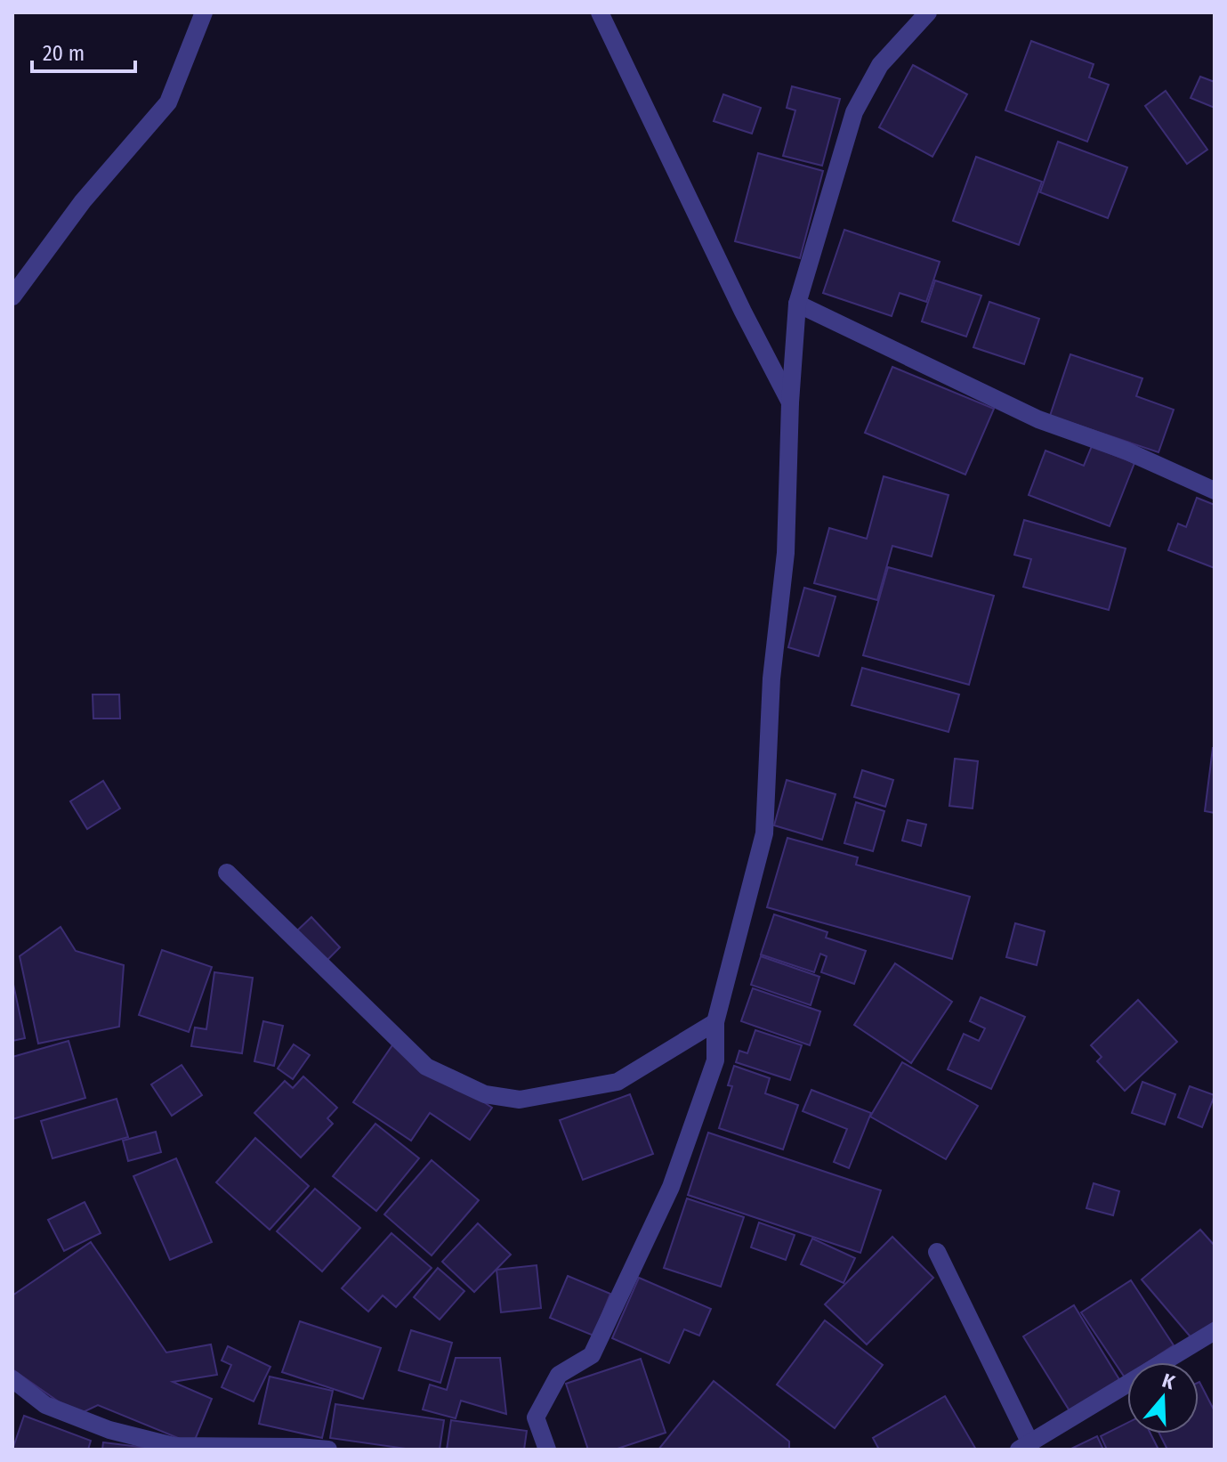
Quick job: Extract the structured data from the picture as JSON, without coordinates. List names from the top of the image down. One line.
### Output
{"scale_bar":"20 m","north":"top"}
